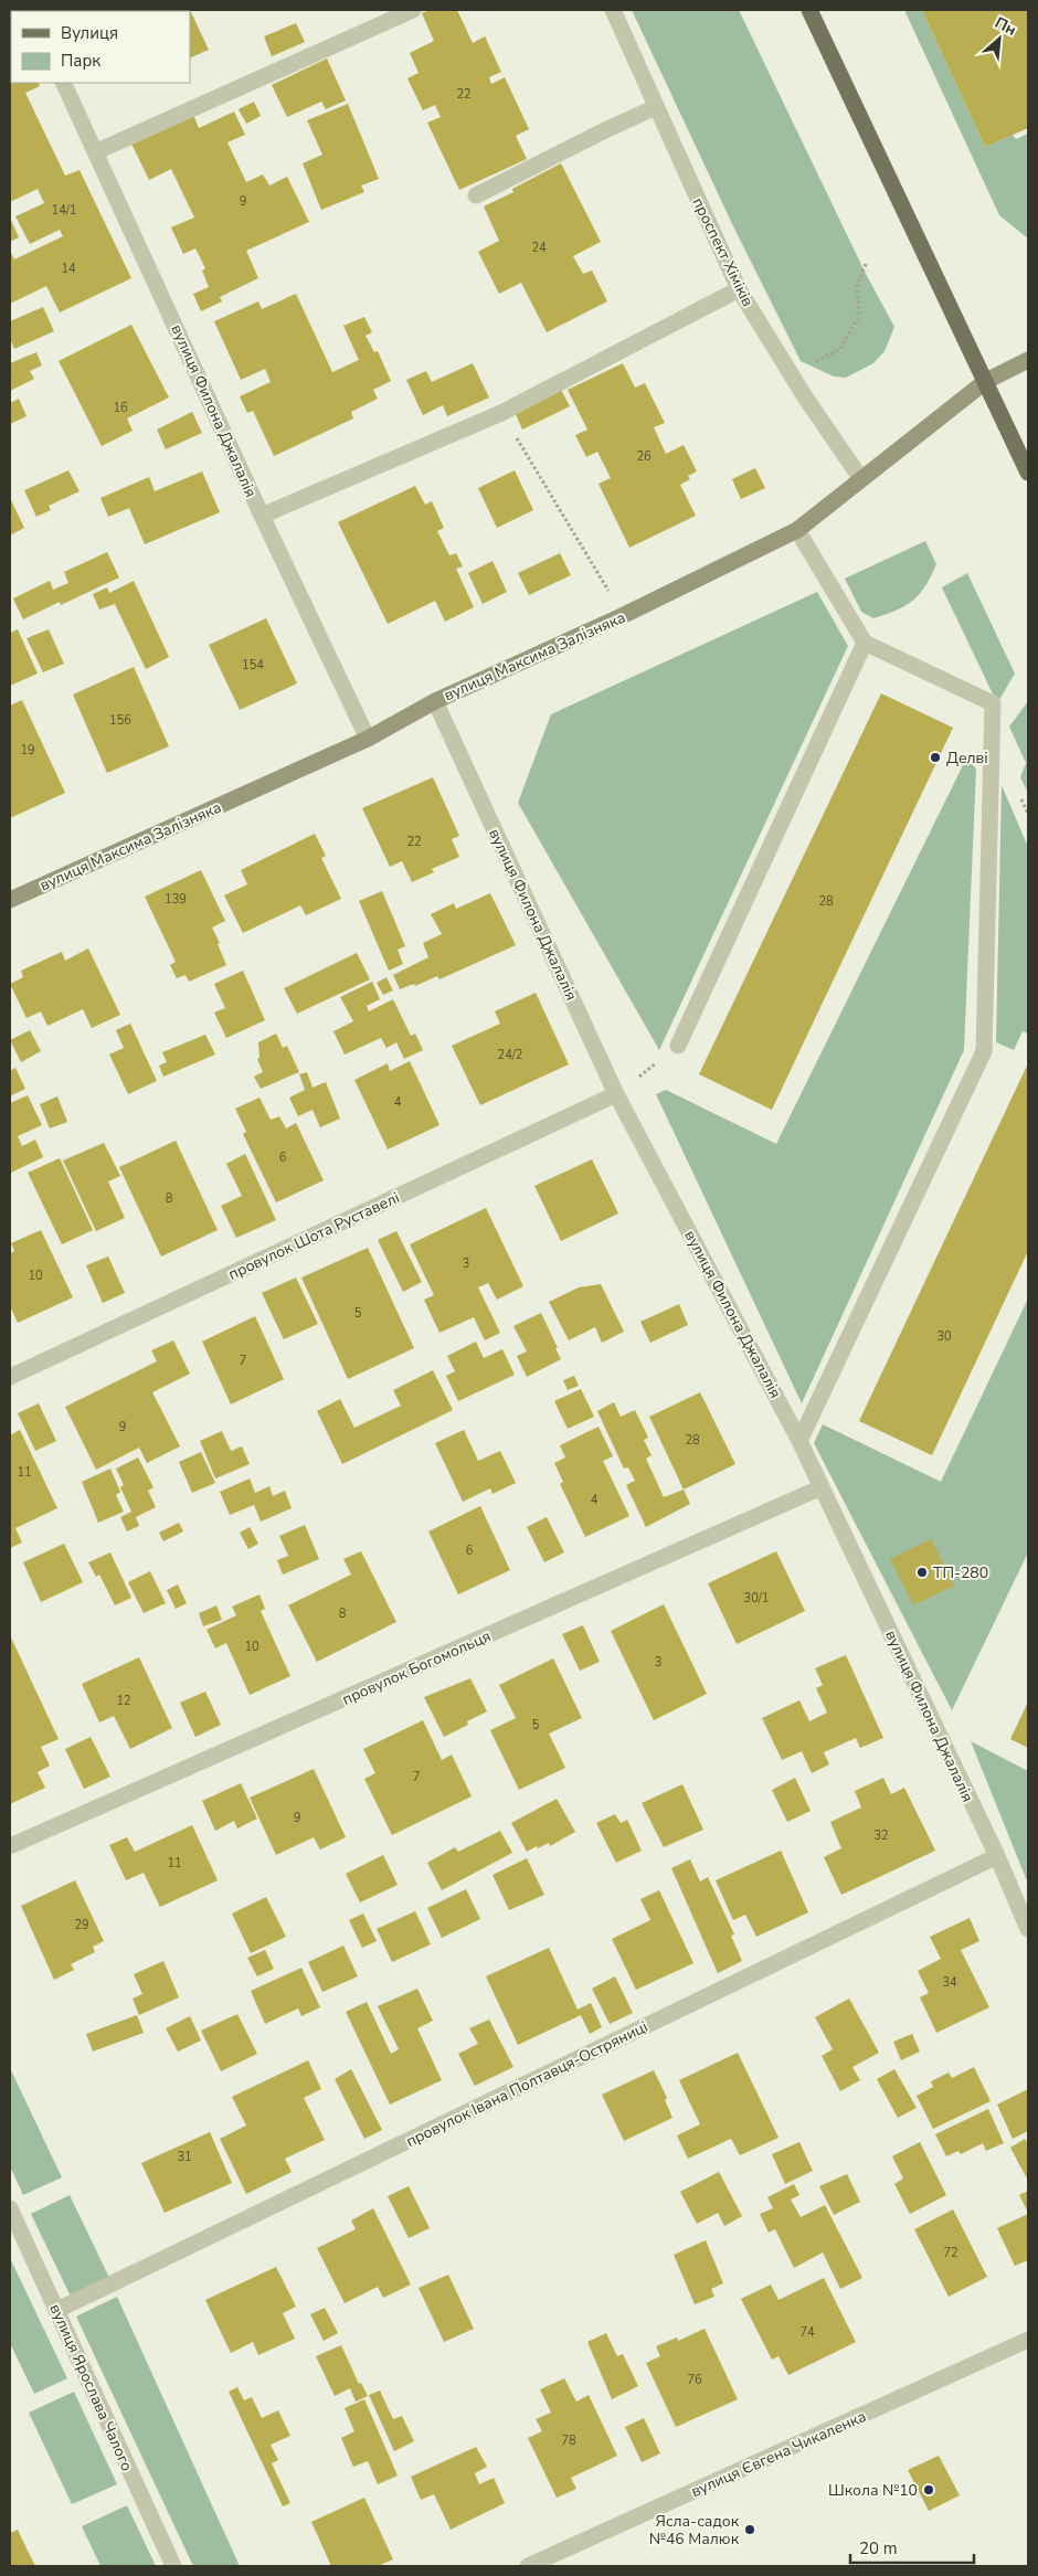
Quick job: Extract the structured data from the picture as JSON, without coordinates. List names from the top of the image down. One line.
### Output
{"streets":{"street":["проспект Хіміків","вулиця Филона Джалалія","вулиця Максима Залізняка","провулок Шота Руставелі","провулок Богомольця","провулок Івана Полтавця-Остряниці","вулиця Ярослава Чалого","вулиця Євгена Чикаленка"]},"crossings":[["проспект Хіміків","вулиця Максима Залізняка"],["вулиця Филона Джалалія","вулиця Максима Залізняка"],["вулиця Филона Джалалія","провулок Шота Руставелі"],["вулиця Филона Джалалія","провулок Богомольця"],["вулиця Филона Джалалія","провулок Івана Полтавця-Остряниці"],["провулок Івана Полтавця-Остряниці","вулиця Ярослава Чалого"]],"places":["Делві","ТП-280","Школа №10","Ясла-садок №46 Малюк"],"house_numbers":["22","9","14/1","24","14","16","26","154","156","19","22","139","28","24/2","4","6","8","3","10","5","30","7","9","28","11","4","6","30/1","8","10","3","12","5","7","9","32","11","29","34","31","72","74","76","78"],"legend":["Вулиця","Парк"],"scale_bar":"20 m","north":"top right"}
